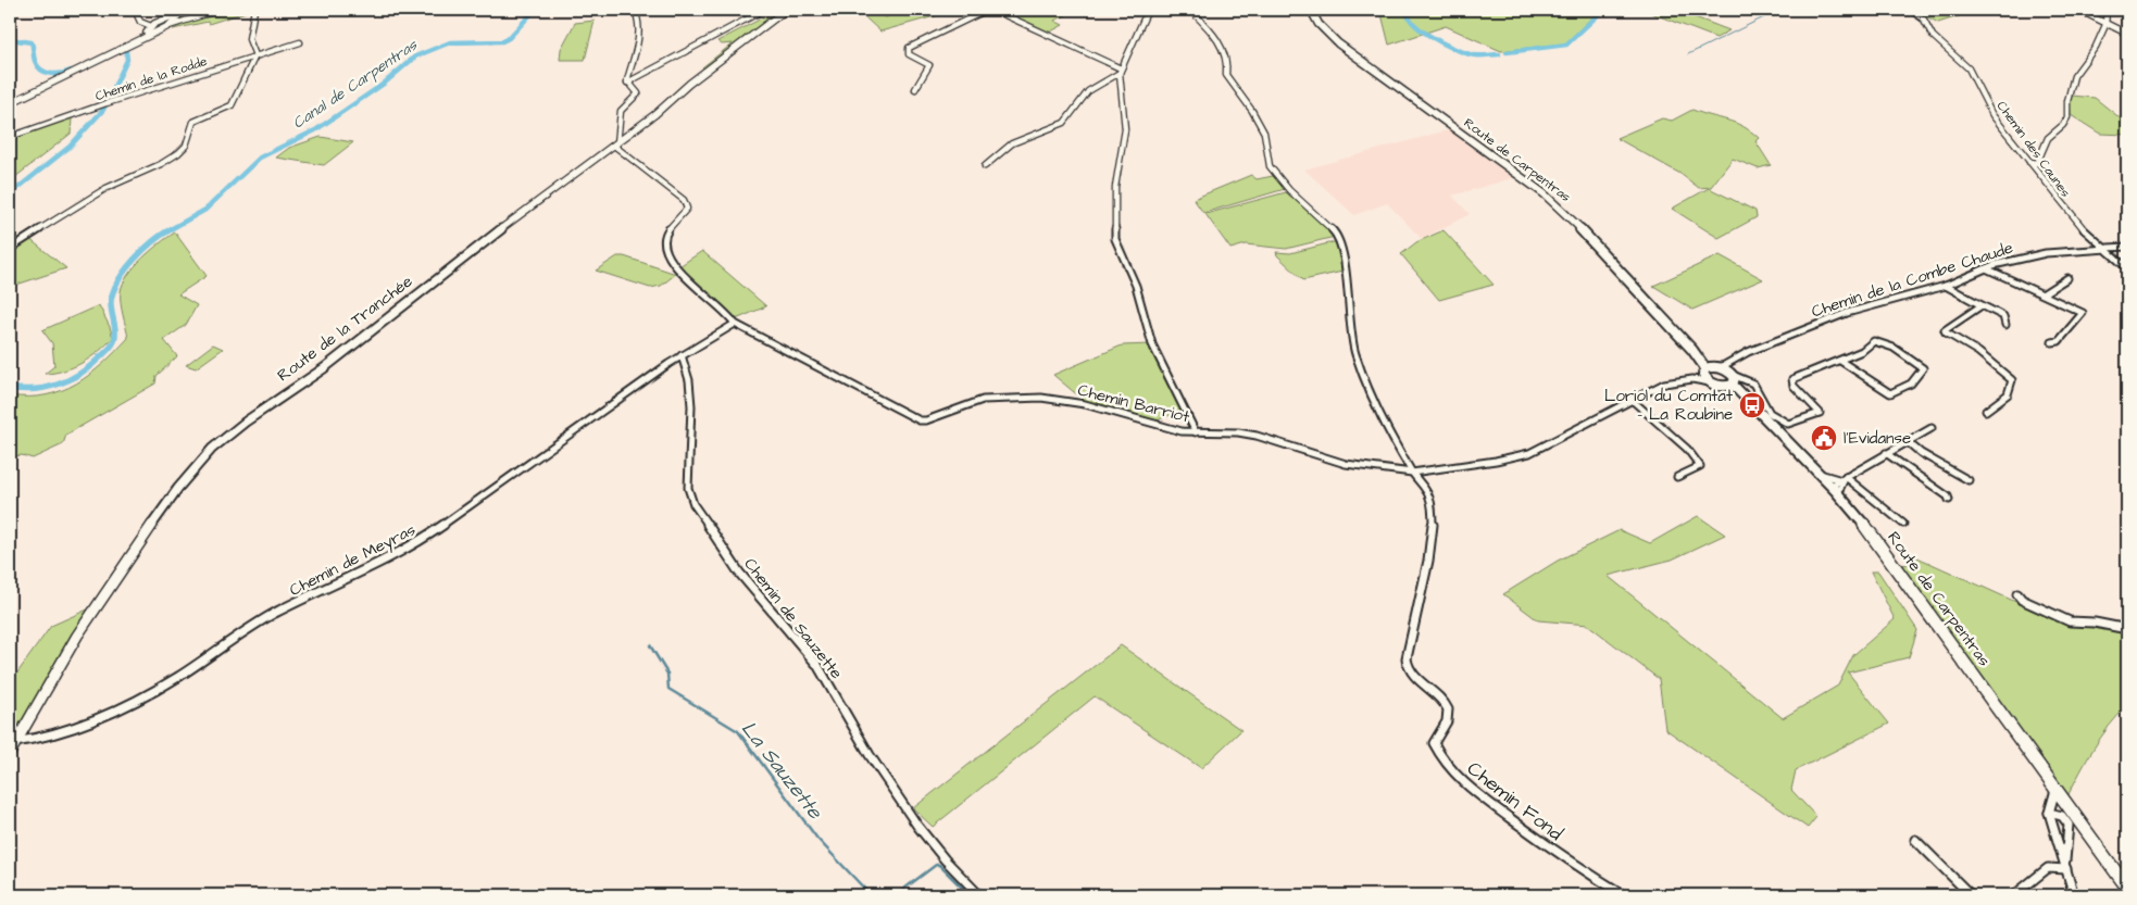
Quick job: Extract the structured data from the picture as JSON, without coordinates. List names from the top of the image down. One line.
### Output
{"streets":{"main road":["Route de Carpentras"],"street":["Chemin de la Rodde","Chemin des Caunes","Chemin de la Combe Chaude","Route de la Tranchée","Chemin Barriot","Chemin de Meyras","Chemin de Sauzette","Chemin Fond"]},"crossings":[["Chemin des Caunes","Chemin de la Combe Chaude"],["Chemin de la Combe Chaude","Chemin Barriot"],["Route de la Tranchée","Chemin de Meyras"],["Chemin Barriot","Chemin de Meyras"],["Chemin Barriot","Chemin Fond"],["Chemin de Meyras","Chemin de Sauzette"]],"water":["Canal de Carpentras","La Sauzette"],"places":{"bus stop":["Loriol du Comtat - La Roubine"],"public building":["l'Evidanse"]}}
